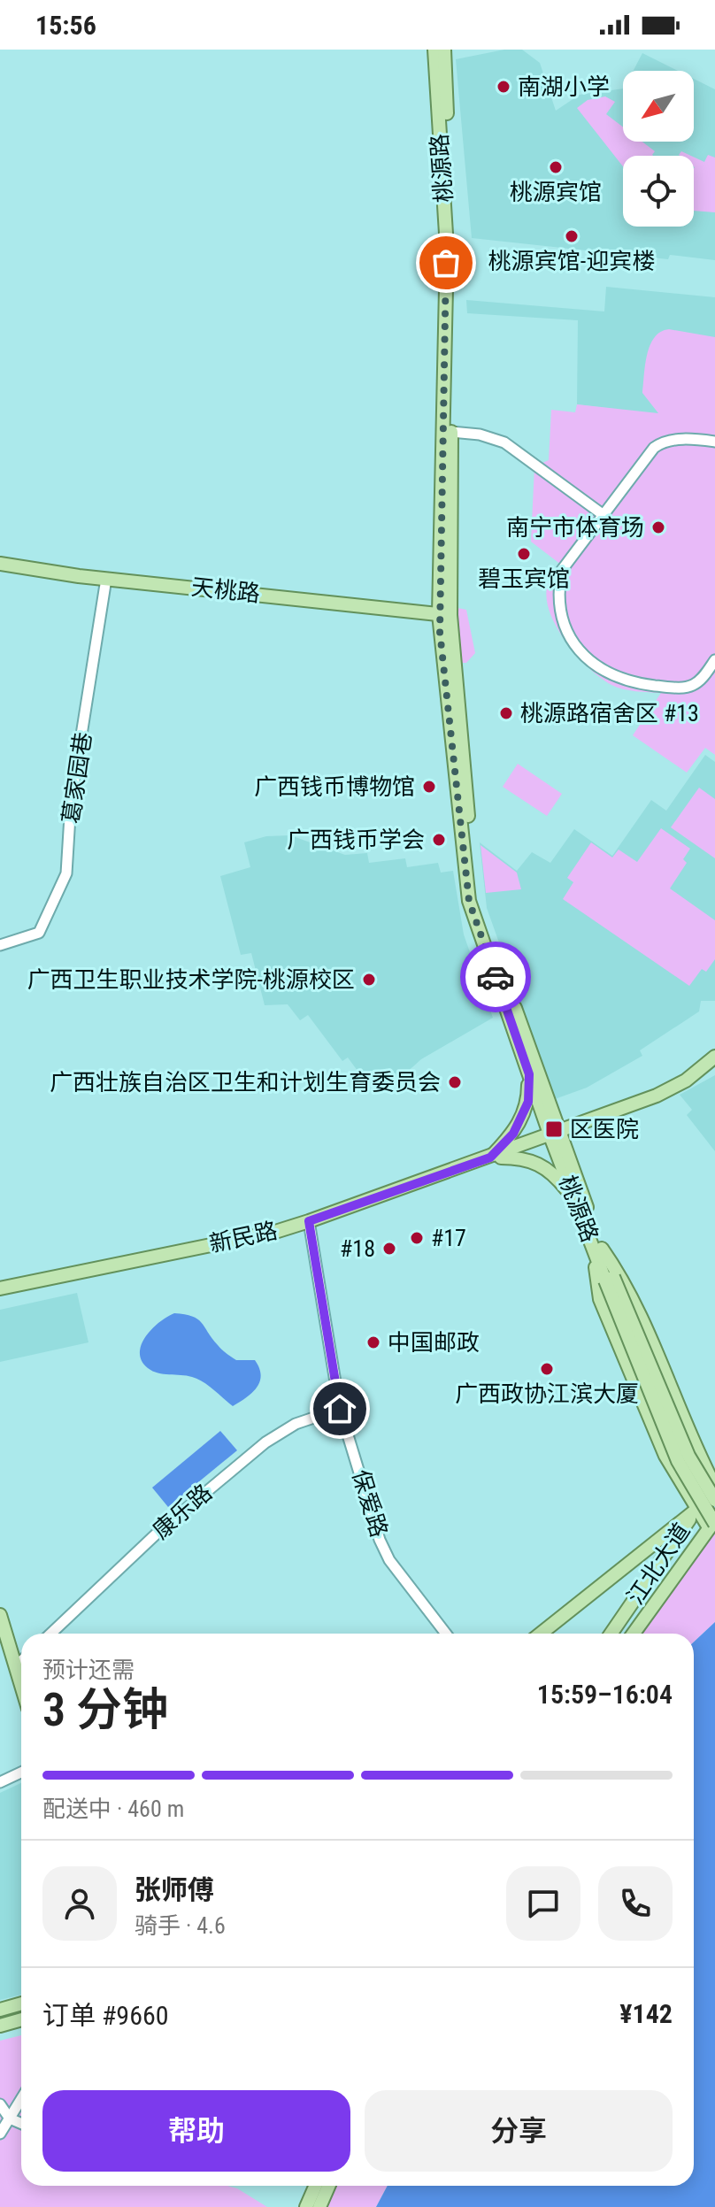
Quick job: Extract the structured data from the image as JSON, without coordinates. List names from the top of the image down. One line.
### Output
{"streets":{"main road":["桃源路","天桃路","新民路","江北大道"],"street":["葛家园巷","保爱路","康乐路"]},"crossings":[["桃源路","天桃路"],["桃源路","新民路"],["天桃路","葛家园巷"],["新民路","保爱路"],["保爱路","康乐路"]],"places":{"other":["南湖小学","桃源宾馆","桃源宾馆-迎宾楼","南宁市体育场","碧玉宾馆","桃源路宿舍区 #13","广西钱币博物馆","广西钱币学会","广西卫生职业技术学院-桃源校区","广西壮族自治区卫生和计划生育委员会","#17","#18","中国邮政","广西政协江滨大厦"],"transit":["区医院"]},"north":"bottom left","page":{"status":"15:56","heading":["3 分钟","预计还需","15:59–16:04"],"panel":["张师傅","骑手 · 4.6","订单 #9660","¥142"],"bar":"配送中 · 460 m","buttons":["帮助","分享"]}}
